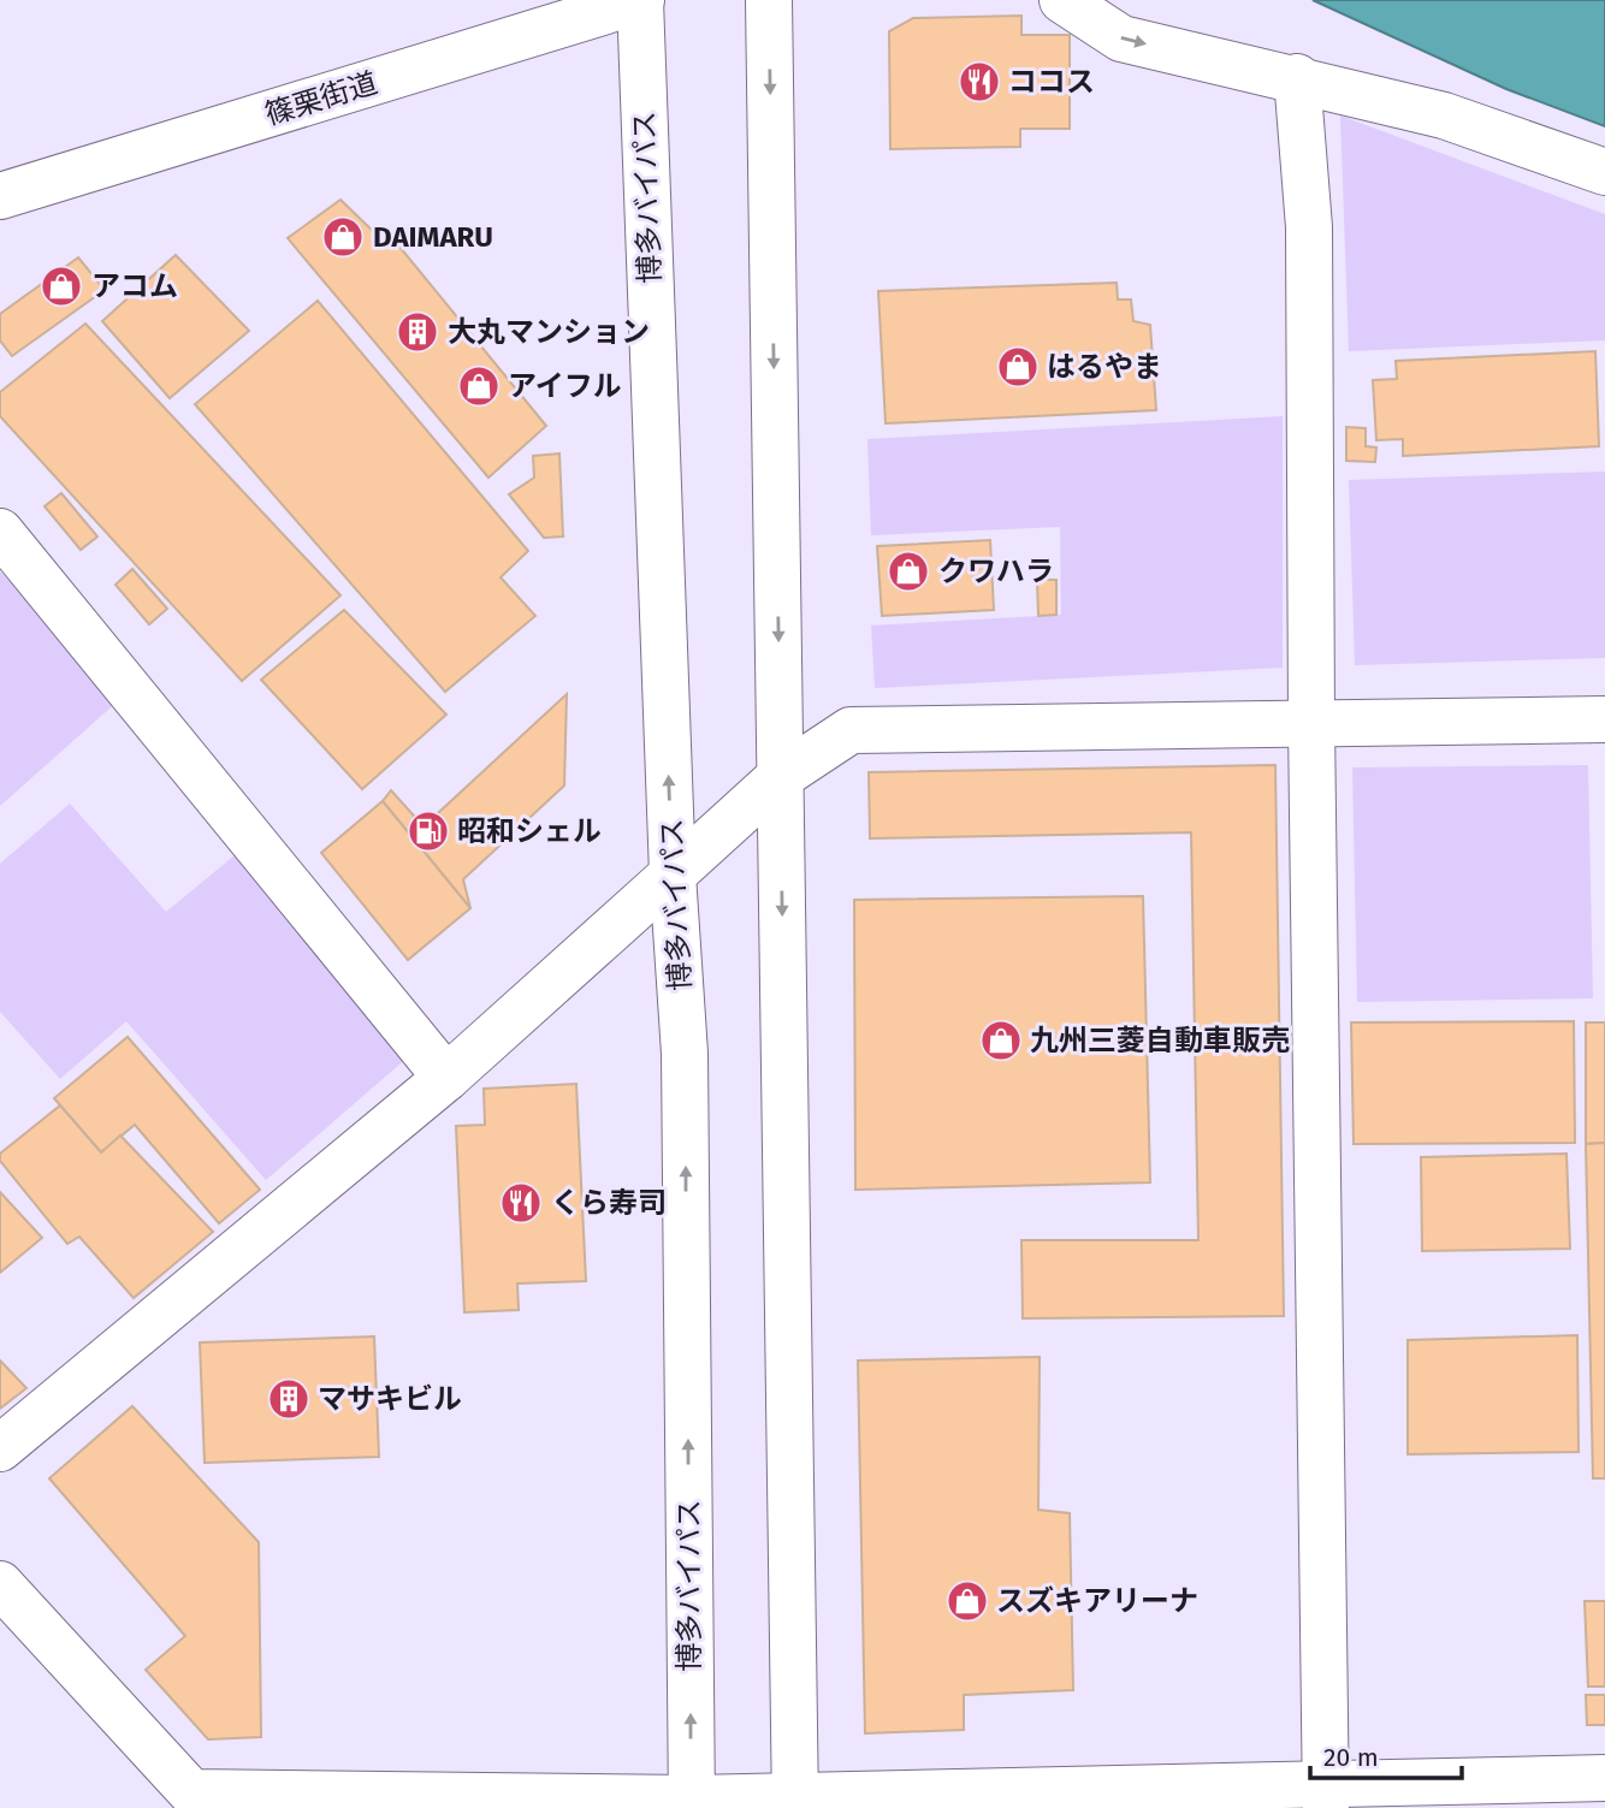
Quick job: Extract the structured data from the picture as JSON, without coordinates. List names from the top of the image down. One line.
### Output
{"streets":{"main road":["篠栗街道","博多バイパス"]},"crossings":[["篠栗街道","博多バイパス"]],"places":{"restaurant":["ココス","くら寿司"],"shop":["DAIMARU","アコム","はるやま","アイフル","クワハラ","九州三菱自動車販売","スズキアリーナ"],"building":["大丸マンション","マサキビル"],"fuel station":["昭和シェル"]},"scale_bar":"20 m"}
